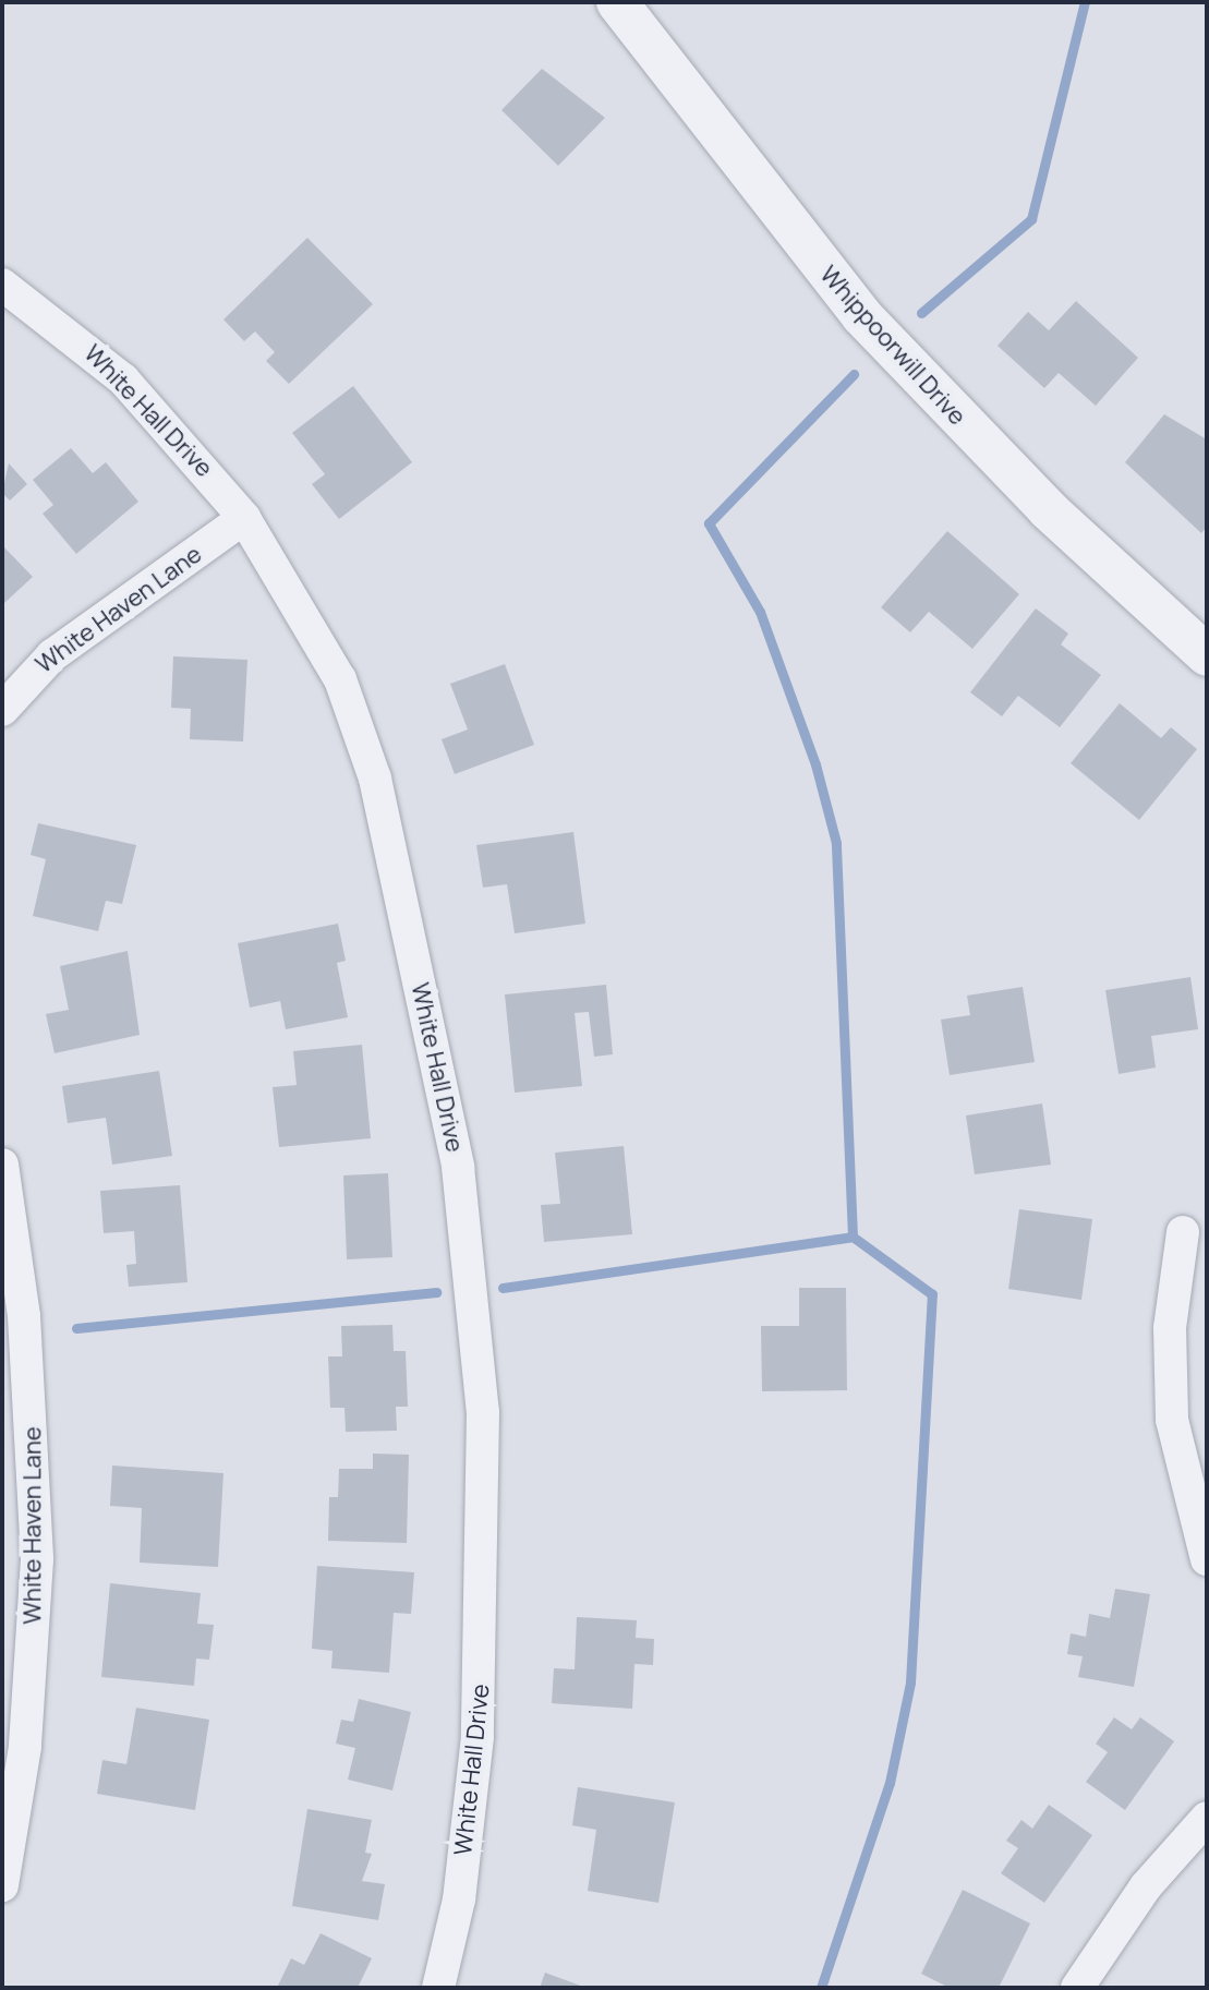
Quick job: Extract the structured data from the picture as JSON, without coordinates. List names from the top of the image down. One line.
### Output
{"streets":{"street":["Whippoorwill Drive","White Hall Drive","White Haven Lane"]},"crossings":[["White Hall Drive","White Haven Lane"]]}
